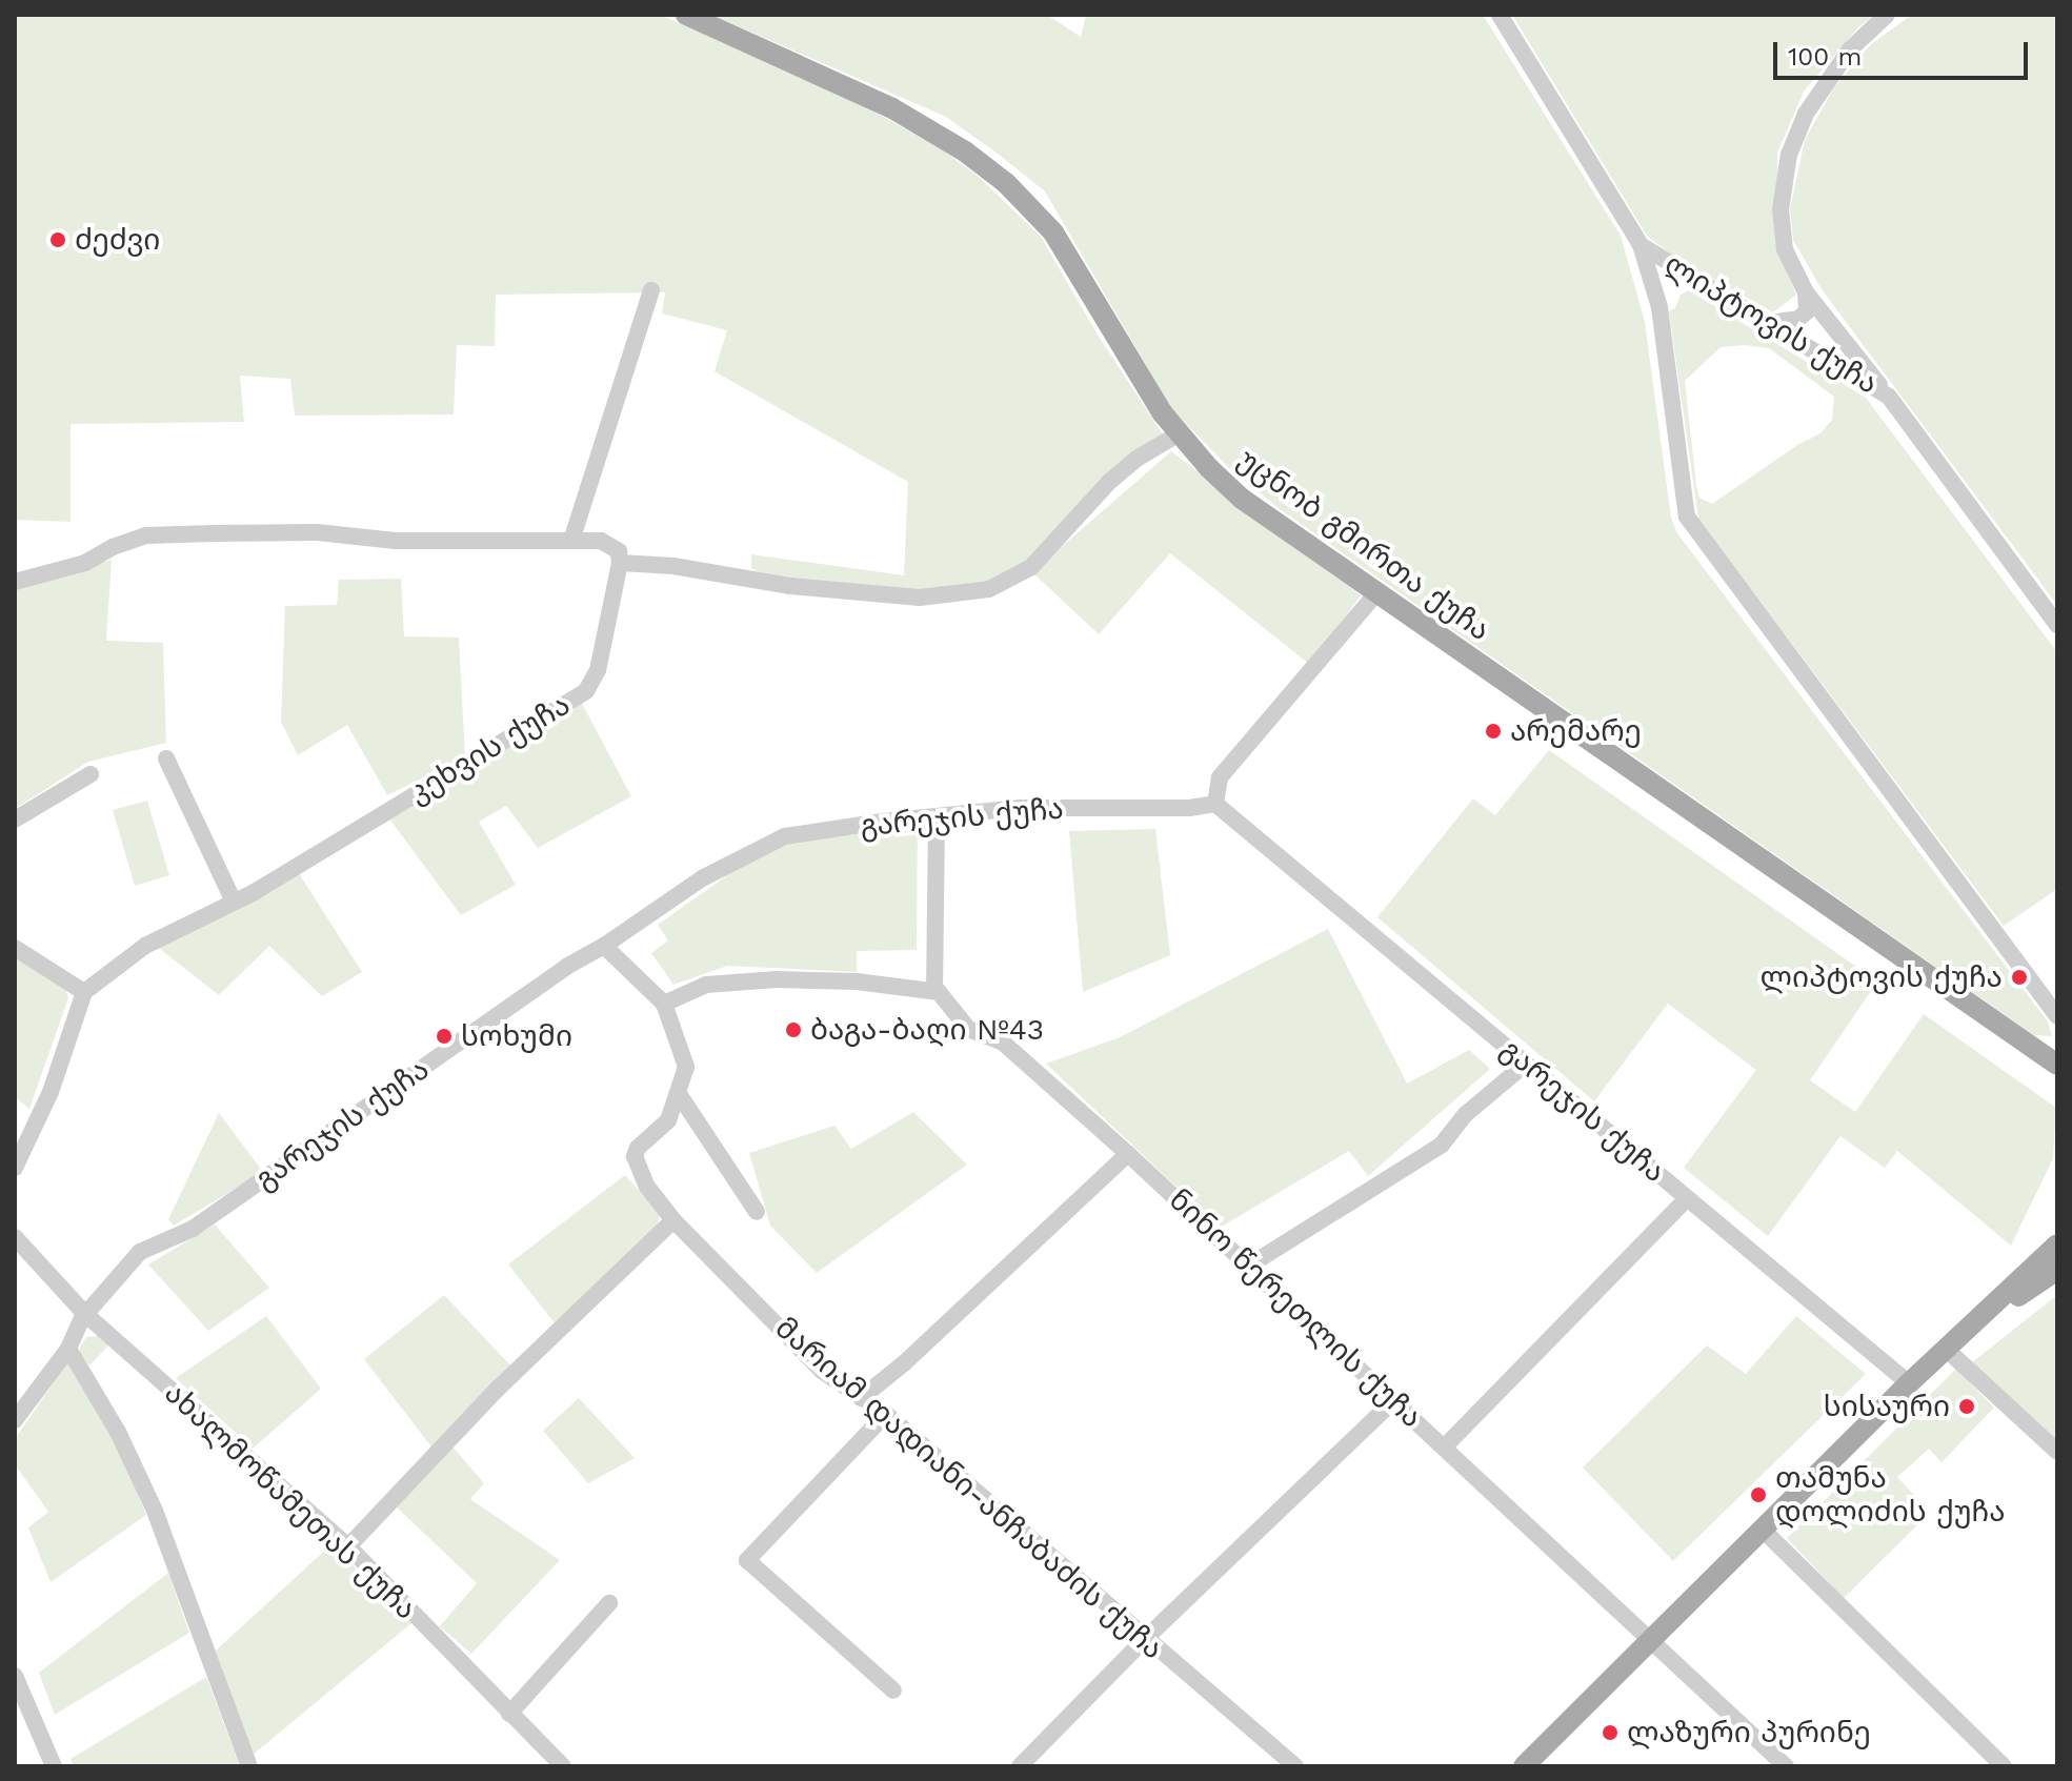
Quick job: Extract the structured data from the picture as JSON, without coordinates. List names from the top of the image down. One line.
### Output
{"streets":{"main road":["უცნობ გმირთა ქუჩა"],"street":["ლიპტოვის ქუჩა","კეხვის ქუჩა","გარეჯის ქუჩა","ნინო წერეთლის ქუჩა","მარიამ დადიანი-ანჩაბაძის ქუჩა","ახალმოწამეთას ქუჩა"]},"crossings":[["გარეჯის ქუჩა","მარიამ დადიანი-ანჩაბაძის ქუჩა"],["გარეჯის ქუჩა","ახალმოწამეთას ქუჩა"]],"places":["ძეძვი","არემარე","ლიპტოვის ქუჩა","ბაგა-ბაღი №43","სოხუმი","სისაური","თამუნა დოლიძის ქუჩა","ლაზური პურინე"],"scale_bar":"100 m"}
